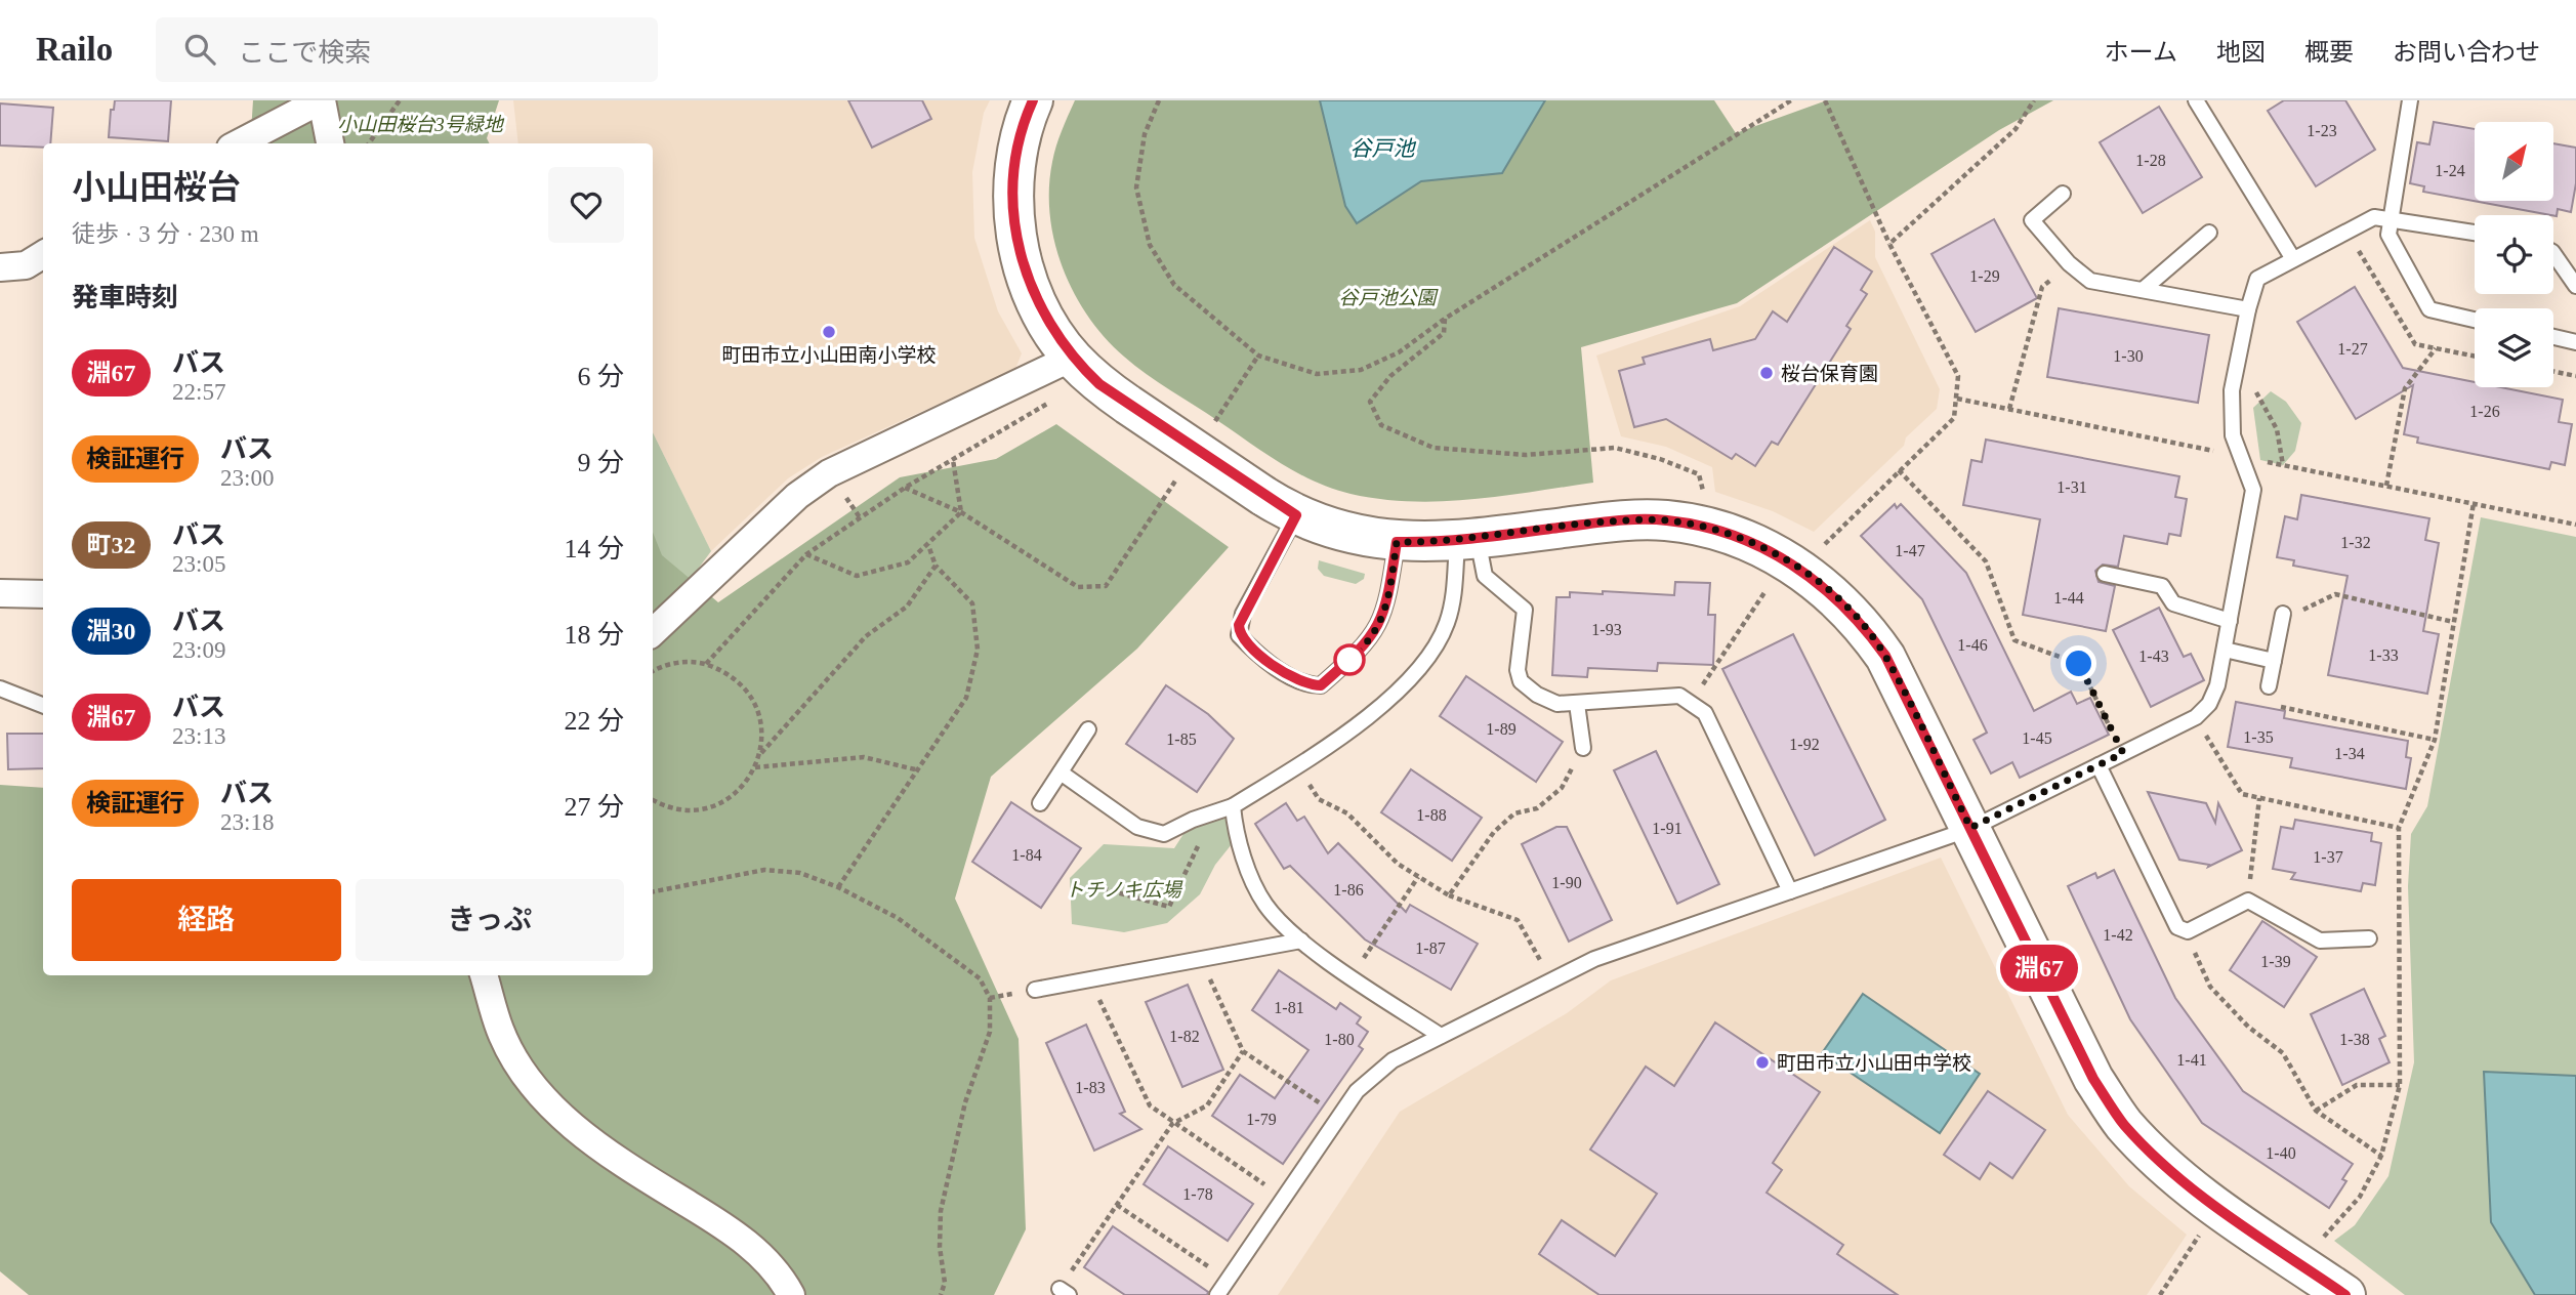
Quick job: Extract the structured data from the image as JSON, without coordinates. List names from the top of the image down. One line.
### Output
{"water":["谷戸池"],"parks":["小山田桜台3号緑地","谷戸池公園","トチノキ広場"],"places":["町田市立小山田南小学校","桜台保育園","町田市立小山田中学校"],"lines":["bus line 淵67"],"house_numbers":["1-23","1-28","1-24","1-29","1-27","1-30","1-26","1-31","1-32","1-47","1-44","1-93","1-46","1-33","1-43","1-89","1-35","1-45","1-85","1-92","1-34","1-88","1-91","1-84","1-37","1-90","1-86","1-42","1-87","1-39","1-81","1-82","1-80","1-38","1-41","1-83","1-79","1-40","1-78"],"north":"top right","page":{"header":"Railo","search":"ここで検索","nav":["ホーム","地図","概要","お問い合わせ"],"on_map":"淵67","heading":[["小山田桜台","徒歩 · 3 分 · 230 m"],"発車時刻"],"list":[{"mark":"淵67","name":"バス","note":"22:57","value":"6 分"},{"mark":"検証運行","name":"バス","note":"23:00","value":"9 分"},{"mark":"町32","name":"バス","note":"23:05","value":"14 分"},{"mark":"淵30","name":"バス","note":"23:09","value":"18 分"},{"mark":"淵67","name":"バス","note":"23:13","value":"22 分"},{"mark":"検証運行","name":"バス","note":"23:18","value":"27 分"}],"buttons":["経路","きっぷ"]}}
